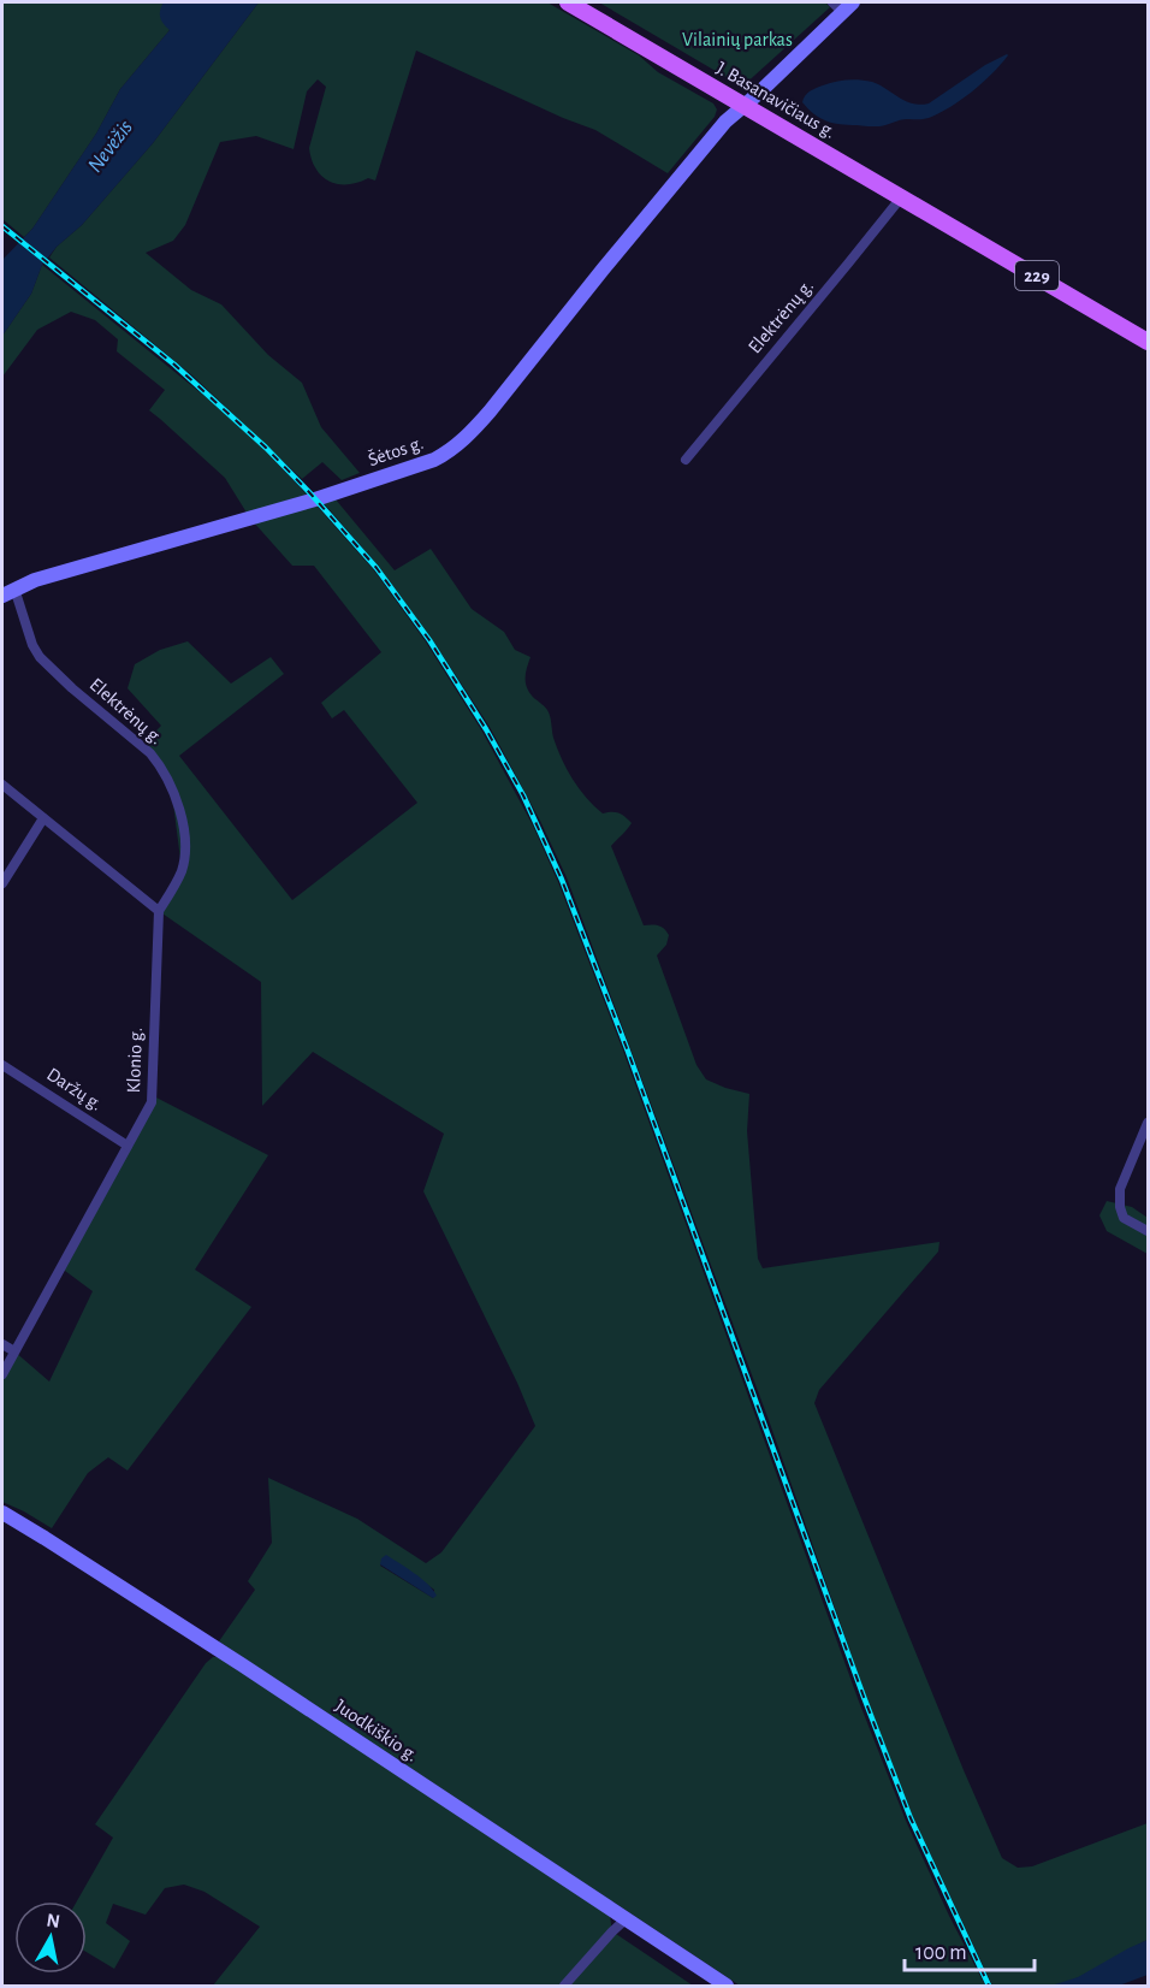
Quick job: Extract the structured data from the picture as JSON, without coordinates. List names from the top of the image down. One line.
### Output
{"streets":{"main road":["J. Basanavičiaus g.","229"],"street":["Elektrėnų g.","Šėtos g.","Klonio g.","Daržų g.","Juodkiškio g."]},"crossings":[["J. Basanavičiaus g.","Elektrėnų g."],["J. Basanavičiaus g.","Šėtos g."],["Elektrėnų g.","Šėtos g."],["Elektrėnų g.","Klonio g."],["Klonio g.","Daržų g."]],"water":["Nevėžis"],"parks":["Vilainių parkas"],"scale_bar":"100 m","north":"top"}
